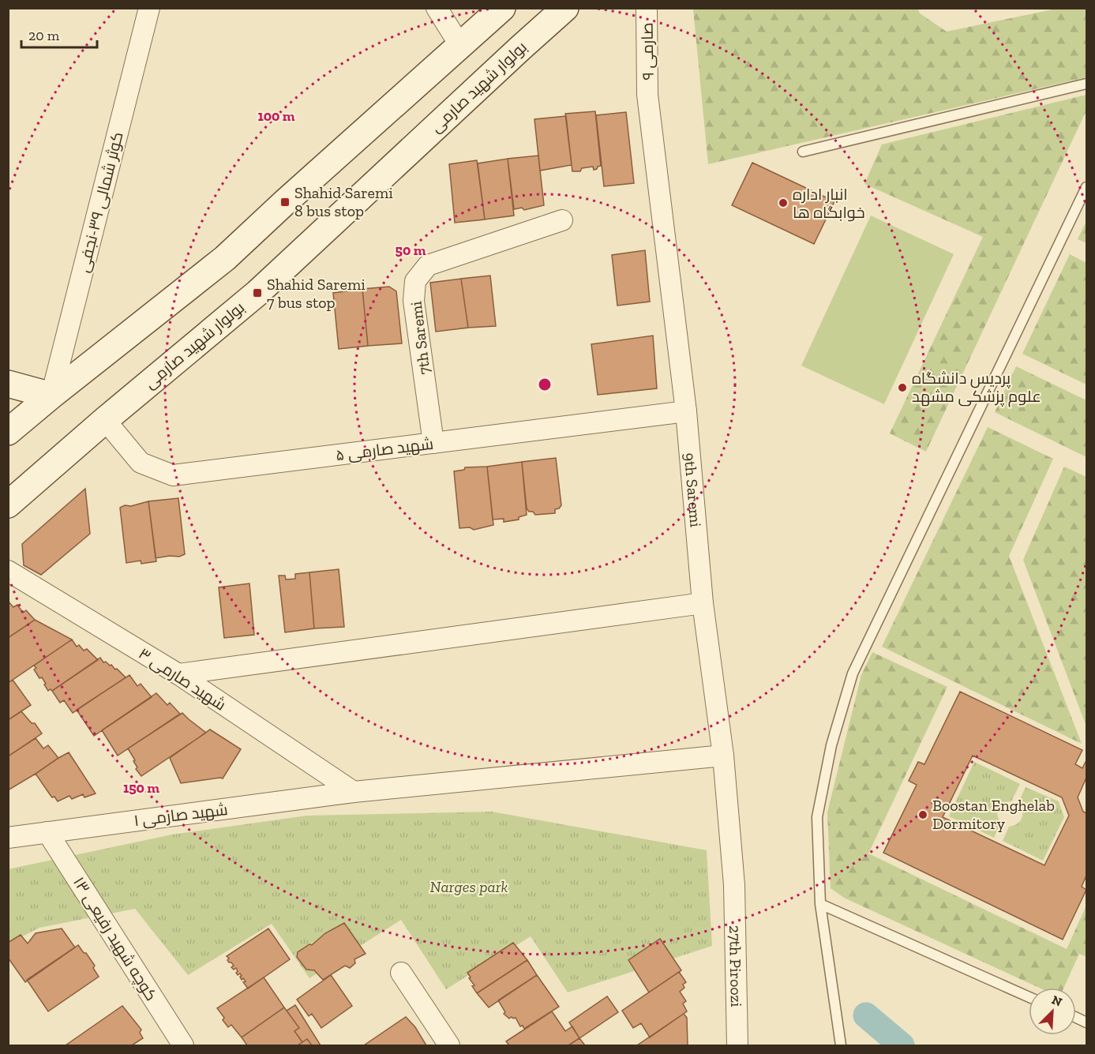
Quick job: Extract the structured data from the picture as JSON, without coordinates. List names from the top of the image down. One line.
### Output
{"streets":{"main road":["بولوار شهید صارمی"],"street":["کوثر شمالی ۳۹-نجفی","7th Saremi","شهید صارمی ۵","9th Saremi","شهید صارمی ۳","شهید صارمی ۱","کوچه شهید رفیعی ۱۳","27th Piroozi"]},"crossings":[["بولوار شهید صارمی","شهید صارمی ۵"],["7th Saremi","شهید صارمی ۵"],["شهید صارمی ۵","9th Saremi"],["9th Saremi","شهید صارمی ۱"],["9th Saremi","27th Piroozi"],["شهید صارمی ۳","شهید صارمی ۱"],["شهید صارمی ۱","کوچه شهید رفیعی ۱۳"]],"parks":["Narges park"],"places":{"transit":["Shahid Saremi 8 bus stop","Shahid Saremi 7 bus stop"],"other":["انبار اداره خوابگاه ها","پردیس دانشگاه علوم پزشکی مشهد","Boostan Enghelab Dormitory"]},"scale_bar":"20 m","north":"top right","rings":["100 m","50 m","150 m"]}
